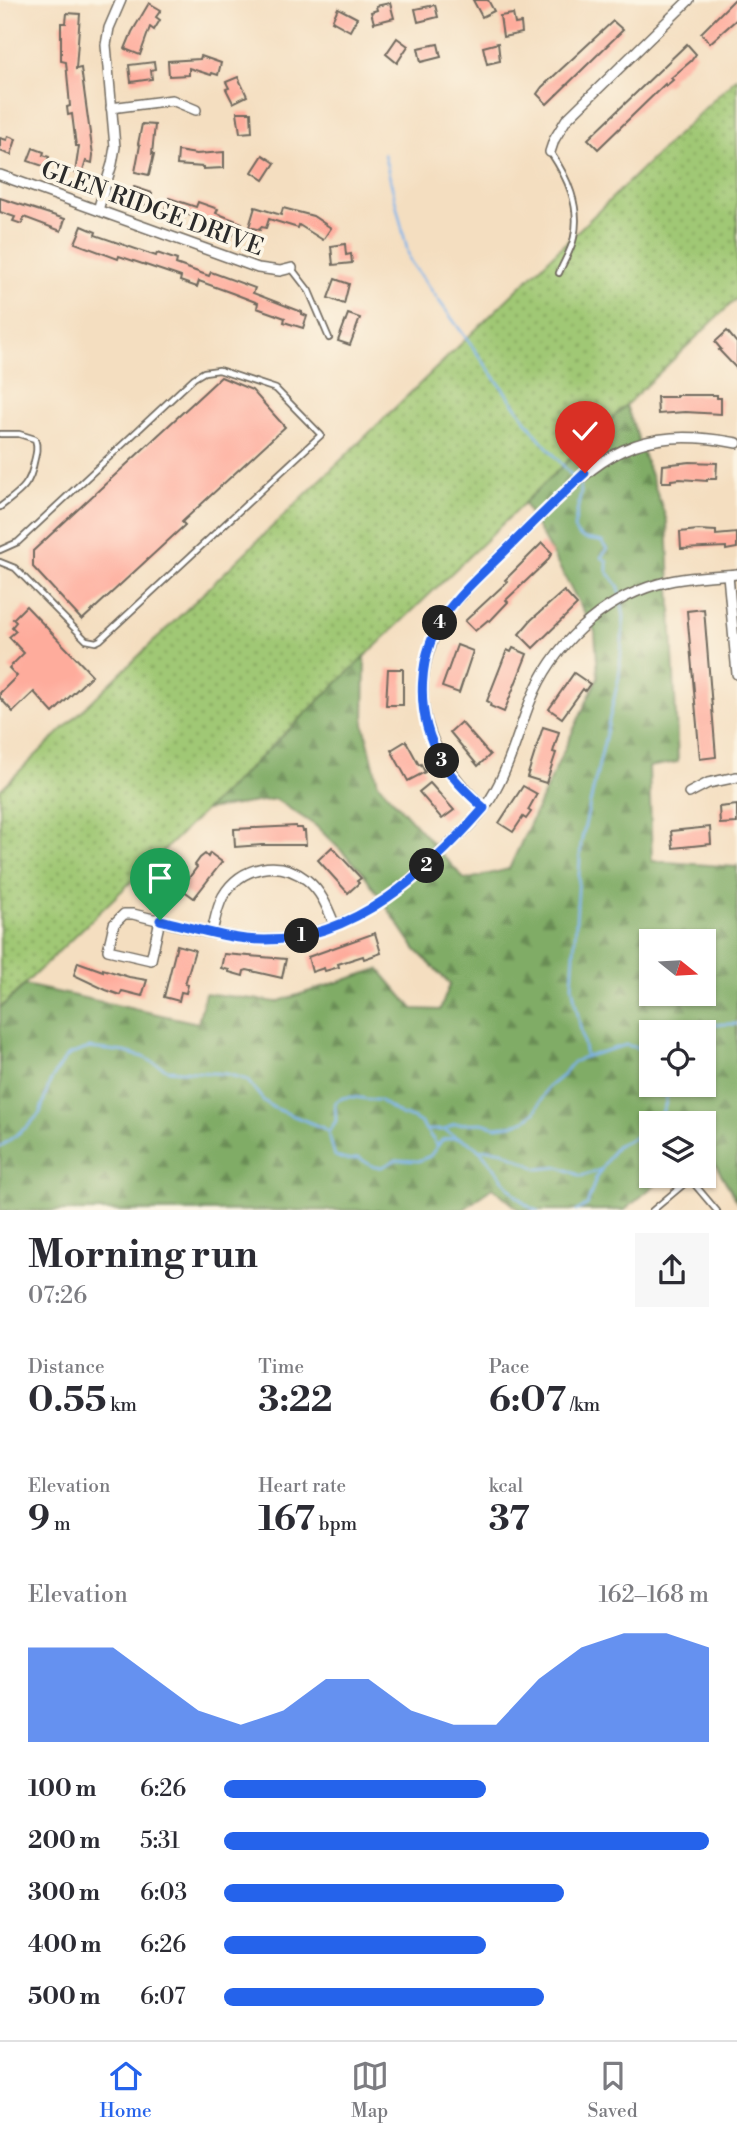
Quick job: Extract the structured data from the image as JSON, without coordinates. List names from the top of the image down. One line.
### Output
{"streets":{"street":["GLEN RIDGE DRIVE"]},"north":"right","page":{"pins":["4","3","2","1"],"heading":["Morning run","07:26"],"stats":[["Distance","0.55 km"],["Time","3:22"],["Pace","6:07 /km"],["Elevation","9 m"],["Heart rate","167 bpm"],["kcal","37"]],"chart":["Elevation","162–168 m"],"list":[{"name":"100 m","note":"6:26"},{"name":"200 m","note":"5:31"},{"name":"300 m","note":"6:03"},{"name":"400 m","note":"6:26"},{"name":"500 m","note":"6:07"}],"tabs":["Home","Map","Saved"]}}
